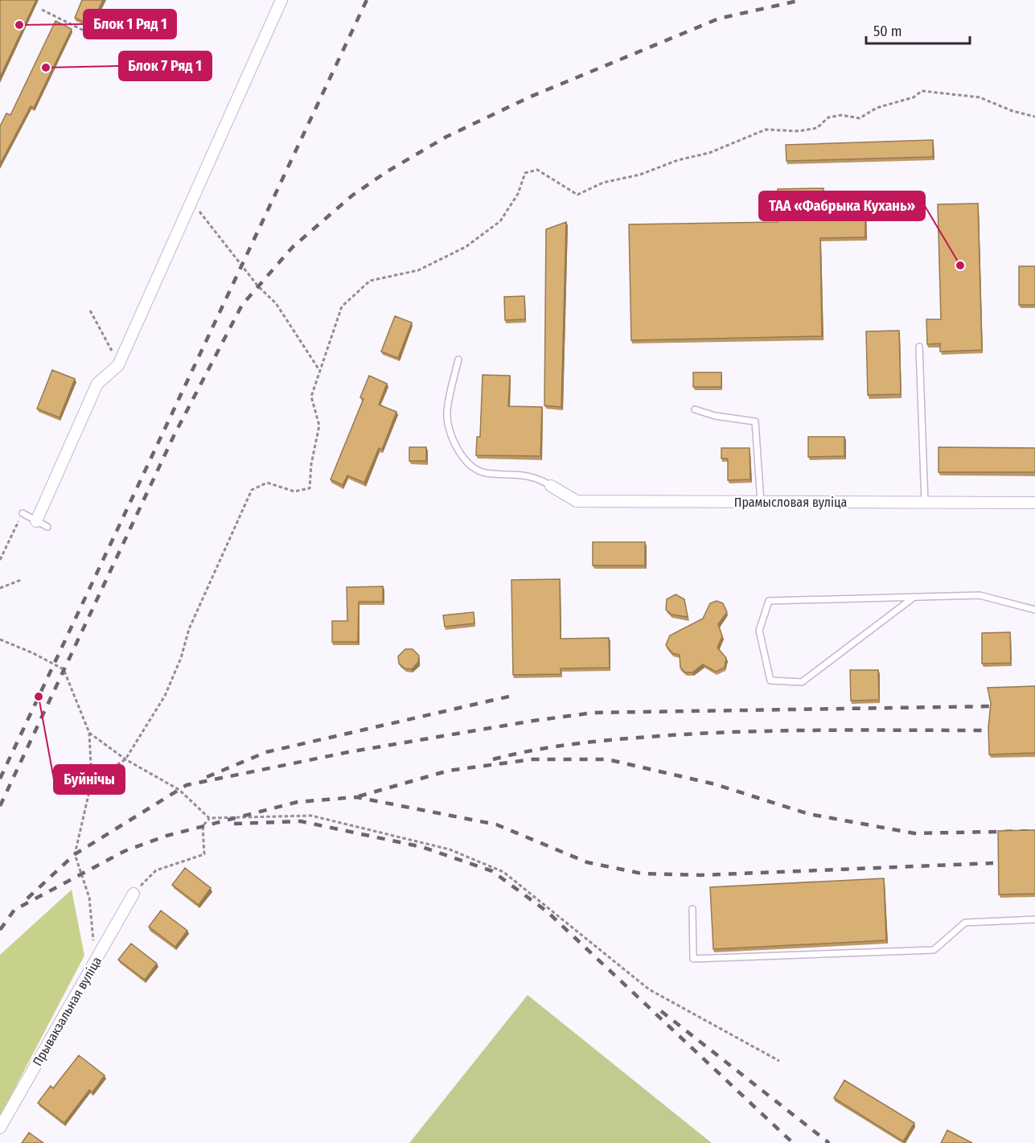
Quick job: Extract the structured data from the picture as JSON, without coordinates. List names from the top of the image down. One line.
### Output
{"streets":{"street":["Прамысловая вуліца","Прывакзальная вуліца"]},"places":["Блок 1 Ряд 1","Блок 7 Ряд 1","ТАА «Фабрыка Кухань»","Буйнічы"],"scale_bar":"50 m"}
